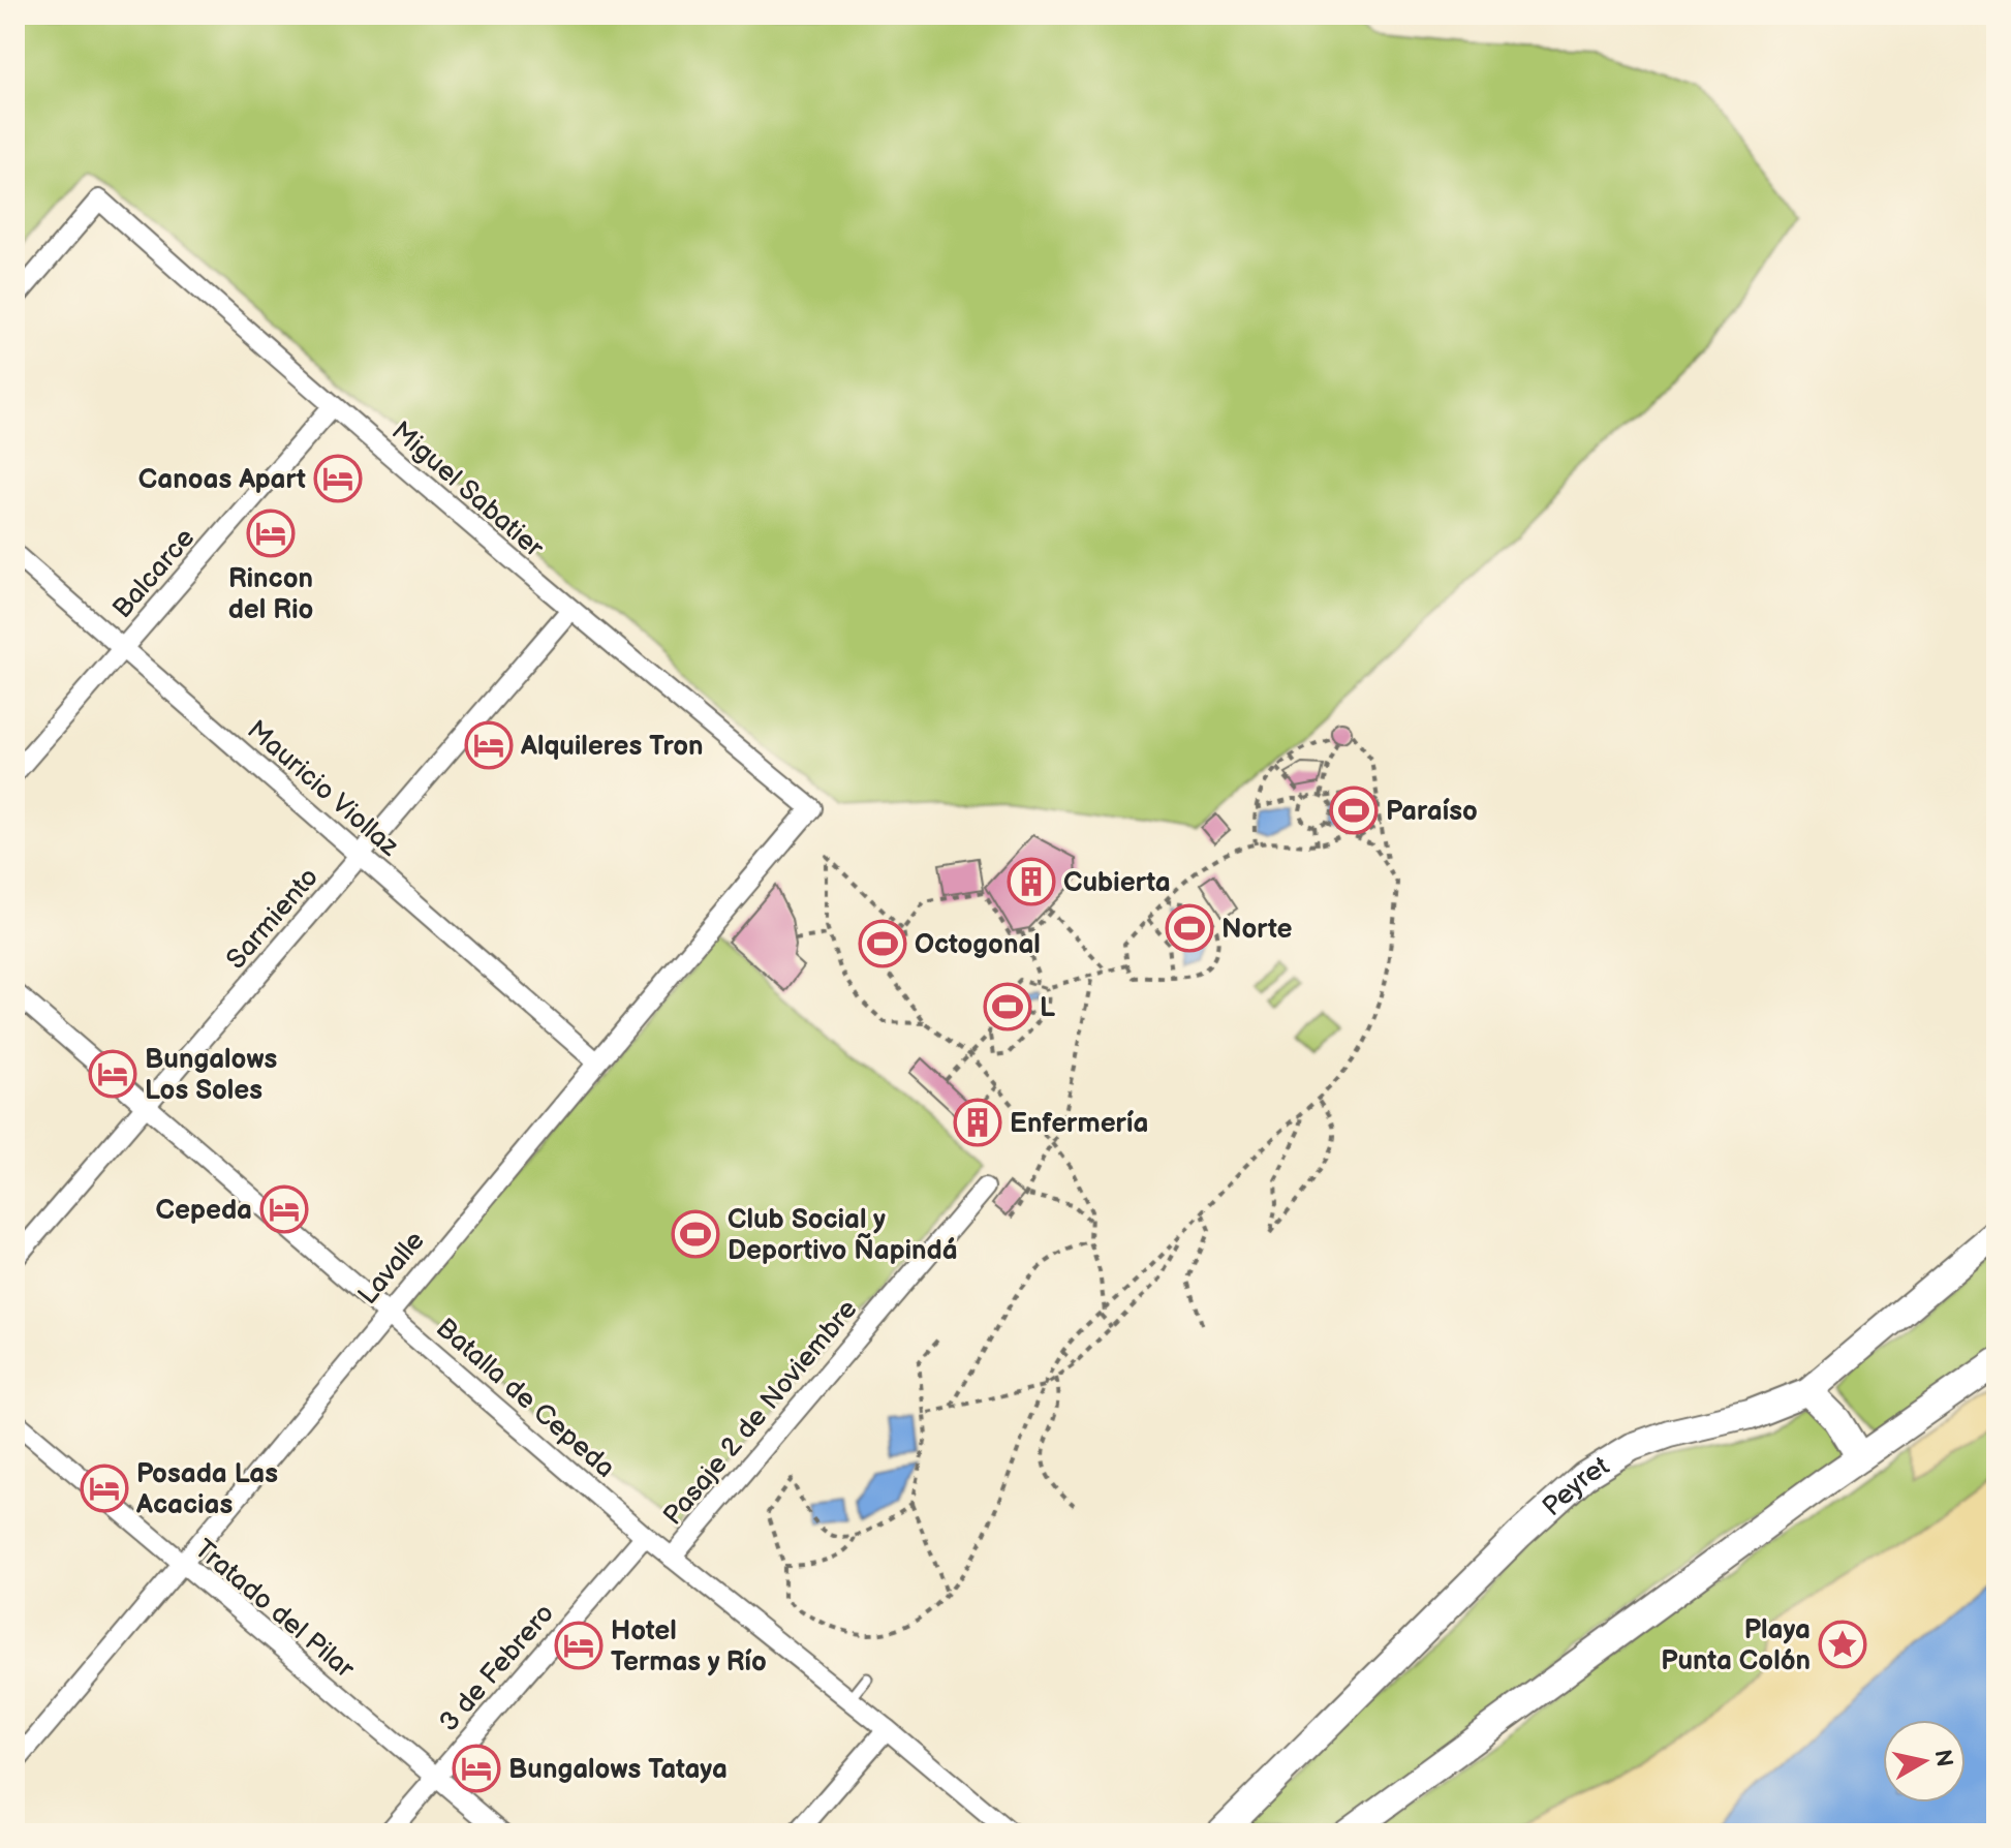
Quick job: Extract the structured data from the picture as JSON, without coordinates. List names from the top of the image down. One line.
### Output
{"streets":{"street":["Miguel Sabatier","Balcarce","Mauricio Viollaz","Sarmiento","Lavalle","Batalla de Cepeda","Pasaje 2 de Noviembre","Peyret","Tratado del Pilar","3 de Febrero"]},"crossings":[["Miguel Sabatier","Balcarce"],["Miguel Sabatier","Sarmiento"],["Miguel Sabatier","Lavalle"],["Balcarce","Mauricio Viollaz"],["Mauricio Viollaz","Sarmiento"],["Mauricio Viollaz","Lavalle"],["Sarmiento","Batalla de Cepeda"],["Lavalle","Batalla de Cepeda"],["Lavalle","Tratado del Pilar"],["Batalla de Cepeda","Pasaje 2 de Noviembre"],["Batalla de Cepeda","3 de Febrero"],["Tratado del Pilar","3 de Febrero"]],"places":{"hotel":["Canoas Apart","Rincon del Rio","Alquileres Tron","Bungalows Los Soles","Cepeda","Posada Las Acacias","Hotel Termas y Río","Bungalows Tataya"],"sports":["Paraíso","Norte","Octogonal","L","Club Social y Deportivo Ñapindá"],"building":["Cubierta","Enfermería"],"place":["Playa Punta Colón"]},"north":"right"}
